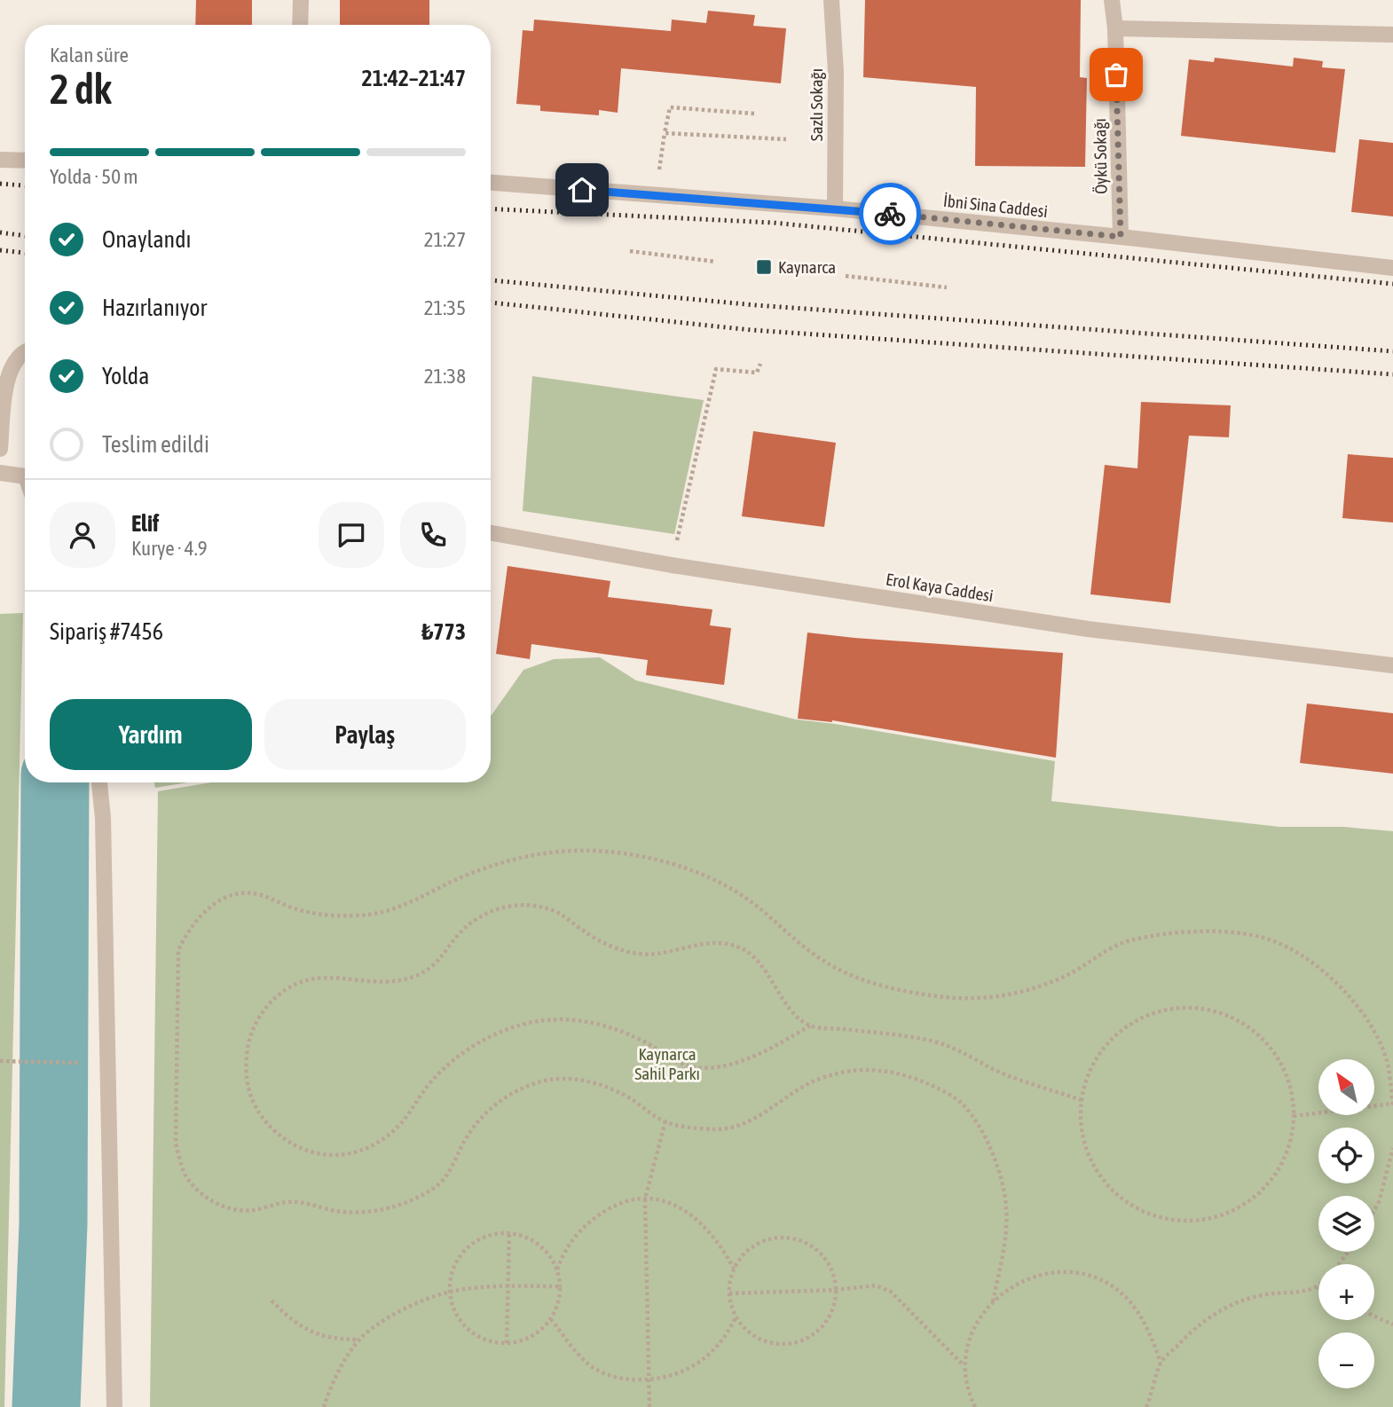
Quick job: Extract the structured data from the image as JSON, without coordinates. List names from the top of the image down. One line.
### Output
{"streets":{"street":["Sazlı Sokağı","Öykü Sokağı","İbni Sina Caddesi","Erol Kaya Caddesi"]},"crossings":[["Sazlı Sokağı","İbni Sina Caddesi"],["Öykü Sokağı","İbni Sina Caddesi"]],"parks":["Kaynarca Sahil Parkı"],"places":{"transit":["Kaynarca"]},"north":"top left","page":{"heading":["2 dk","Kalan süre","21:42–21:47"],"panel":["Elif","Kurye · 4.9","Sipariş #7456","₺773"],"bar":"Yolda · 50 m","list":[["Onaylandı","21:27"],["Hazırlanıyor","21:35"],["Yolda","21:38"],"Teslim edildi"],"buttons":["Yardım","Paylaş"],"map_buttons":["+","−"]}}
